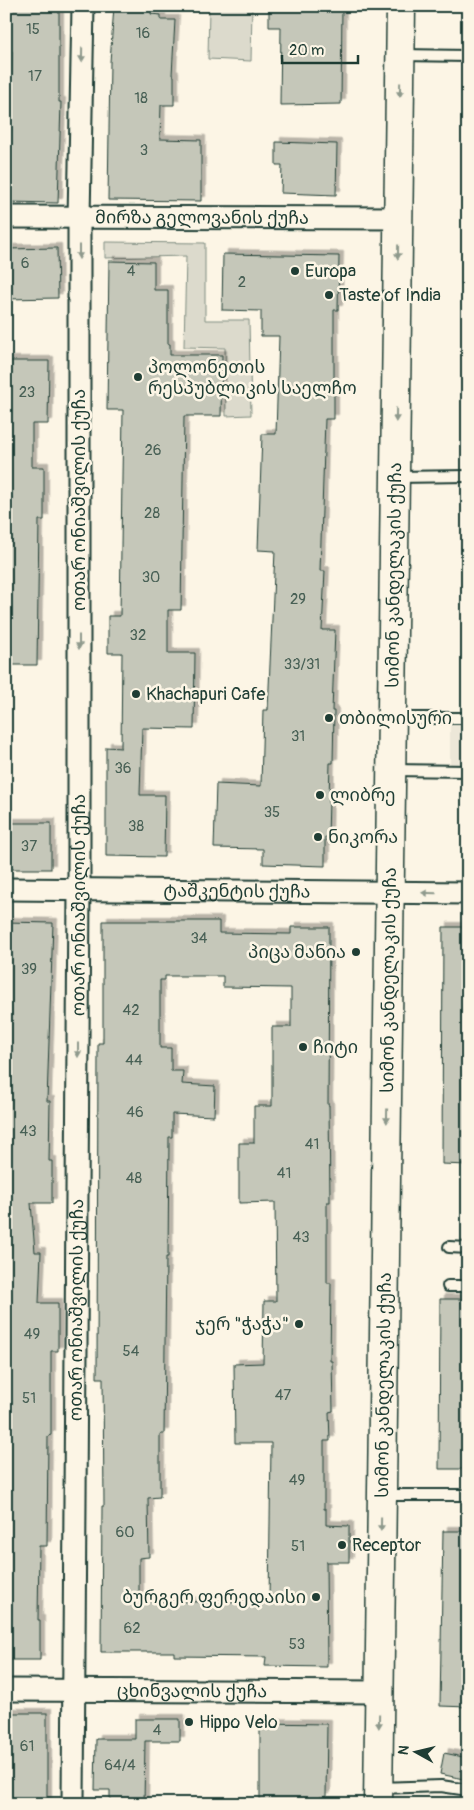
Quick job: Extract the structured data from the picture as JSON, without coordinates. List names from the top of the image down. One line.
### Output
{"streets":{"main road":["სიმონ კანდელაკის ქუჩა"],"street":["მირზა გელოვანის ქუჩა","ოთარ ონიაშვილის ქუჩა","ტაშკენტის ქუჩა","ცხინვალის ქუჩა"]},"crossings":[["მირზა გელოვანის ქუჩა","ოთარ ონიაშვილის ქუჩა"],["მირზა გელოვანის ქუჩა","სიმონ კანდელაკის ქუჩა"],["ოთარ ონიაშვილის ქუჩა","ტაშკენტის ქუჩა"],["ოთარ ონიაშვილის ქუჩა","ცხინვალის ქუჩა"],["სიმონ კანდელაკის ქუჩა","ტაშკენტის ქუჩა"],["სიმონ კანდელაკის ქუჩა","ცხინვალის ქუჩა"]],"one_way":["ოთარ ონიაშვილის ქუჩა","სიმონ კანდელაკის ქუჩა"],"places":["Europa","Taste of India","პოლონეთის რესპუბლიკის საელჩო","Khachapuri Cafe","თბილისური","ლიბრე","ნიკორა","პიცა მანია","ჩიტი","ჯერ \"ჭაჭა\"","Receptor","ბურგერ ფერედაისი","Hippo Velo"],"house_numbers":["15","16","17","18","3","6","4","2","23","26","28","30","29","32","33/31","31","36","35","38","37","34","39","42","44","46","43","41","41","48","43","49","54","47","51","49","60","51","62","53","4","61","64/4"],"scale_bar":"20 m","north":"left"}
